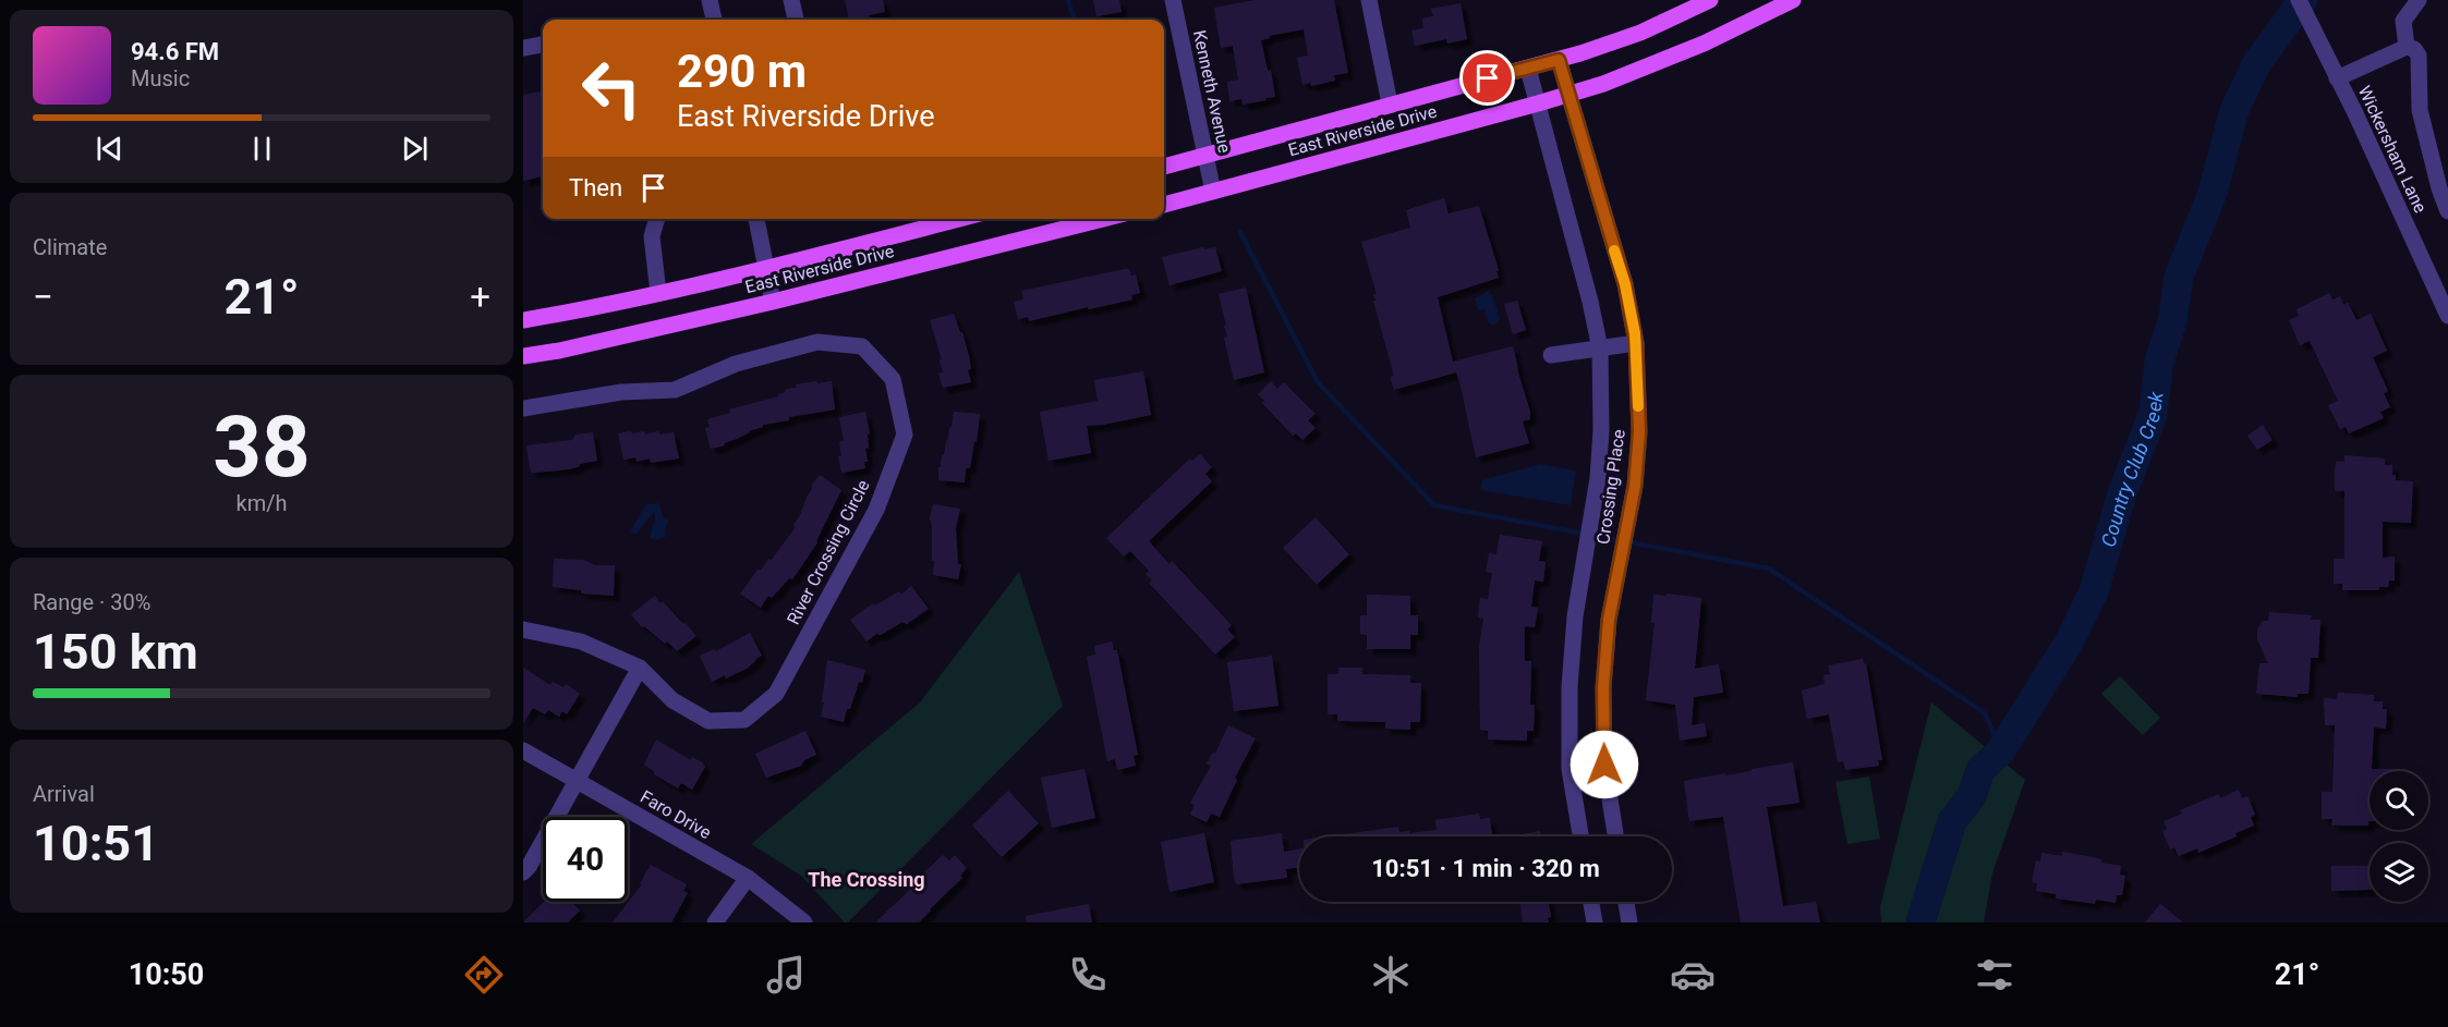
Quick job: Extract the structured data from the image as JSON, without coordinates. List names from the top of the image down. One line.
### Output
{"streets":{"main road":["East Riverside Drive"],"street":["Kenneth Avenue","Wickersham Lane","Crossing Place","River Crossing Circle","Faro Drive"]},"crossings":[["Kenneth Avenue","East Riverside Drive"],["East Riverside Drive","Crossing Place"]],"districts":["The Crossing"],"water":["Country Club Creek"],"page":{"turn":["290 m","East Riverside Drive"],"song":["94.6 FM","Music"],"then":"Then","tile":["Climate",["38","km/h"],["Range · 30%","150 km"],["Arrival","10:51"]],"heat":["−","21°","+"],"limit":"40","trip":"10:51 · 1 min · 320 m","tabs":["10:50","21°"]}}
